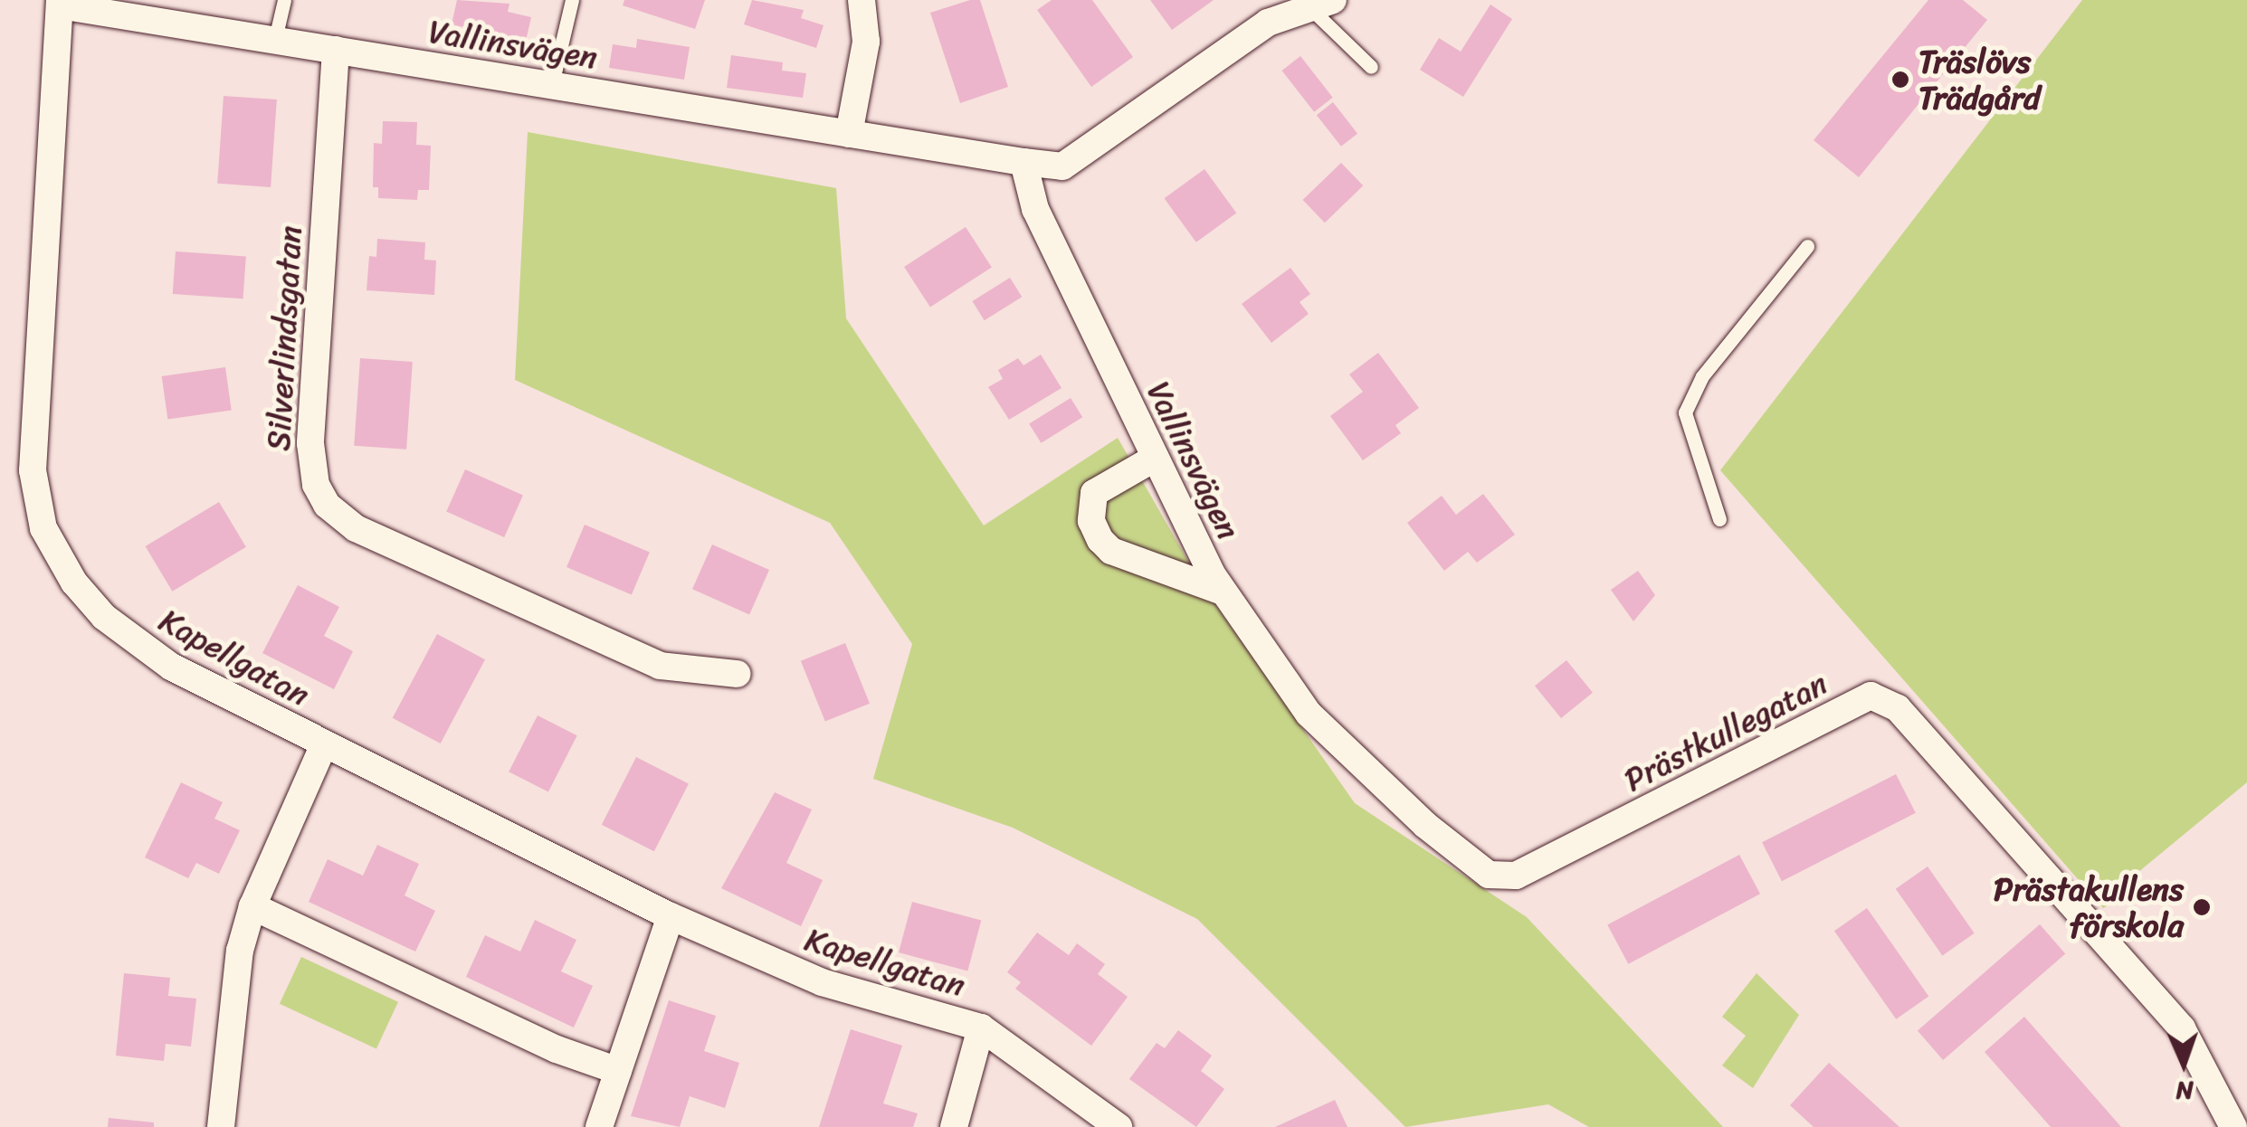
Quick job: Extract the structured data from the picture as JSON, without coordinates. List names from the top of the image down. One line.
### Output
{"streets":{"street":["Vallinsvägen","Silverlindsgatan","Kapellgatan","Prästkullegatan"]},"crossings":[["Vallinsvägen","Silverlindsgatan"],["Vallinsvägen","Kapellgatan"],["Vallinsvägen","Prästkullegatan"]],"places":["Träslövs Trädgård","Prästakullens förskola"],"north":"bottom"}
